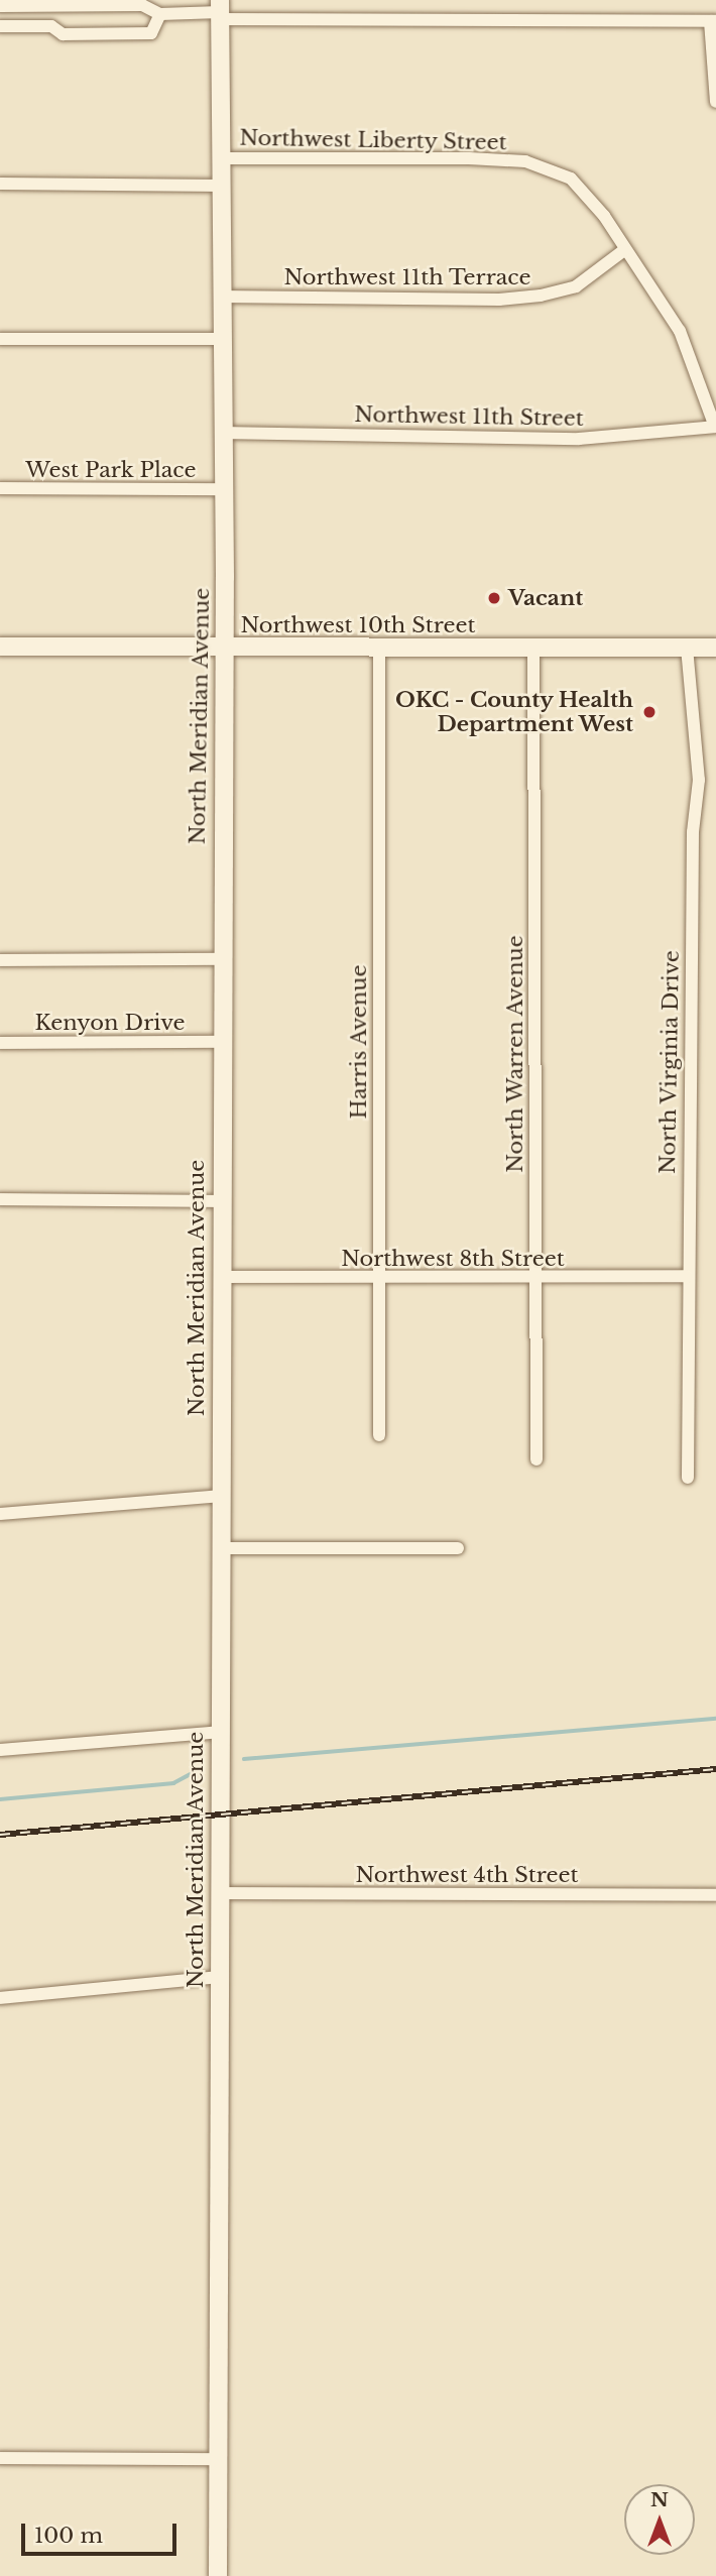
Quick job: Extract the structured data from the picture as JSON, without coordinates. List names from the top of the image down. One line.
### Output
{"streets":{"main road":["Northwest 10th Street","North Meridian Avenue"],"street":["Northwest Liberty Street","Northwest 11th Terrace","Northwest 11th Street","West Park Place","Kenyon Drive","Harris Avenue","North Warren Avenue","North Virginia Drive","Northwest 8th Street","Northwest 4th Street"]},"crossings":[["Northwest Liberty Street","Northwest 11th Terrace"],["Northwest Liberty Street","North Meridian Avenue"],["Northwest 11th Terrace","North Meridian Avenue"],["Northwest 11th Street","North Meridian Avenue"],["West Park Place","North Meridian Avenue"],["Northwest 10th Street","North Meridian Avenue"],["Northwest 10th Street","Harris Avenue"],["Northwest 10th Street","North Warren Avenue"],["Northwest 10th Street","North Virginia Drive"],["North Meridian Avenue","Kenyon Drive"],["North Meridian Avenue","Northwest 8th Street"],["North Meridian Avenue","Northwest 4th Street"],["Harris Avenue","Northwest 8th Street"],["North Warren Avenue","Northwest 8th Street"],["North Virginia Drive","Northwest 8th Street"]],"places":["Vacant","OKC - County Health Department West"],"scale_bar":"100 m","north":"top"}
